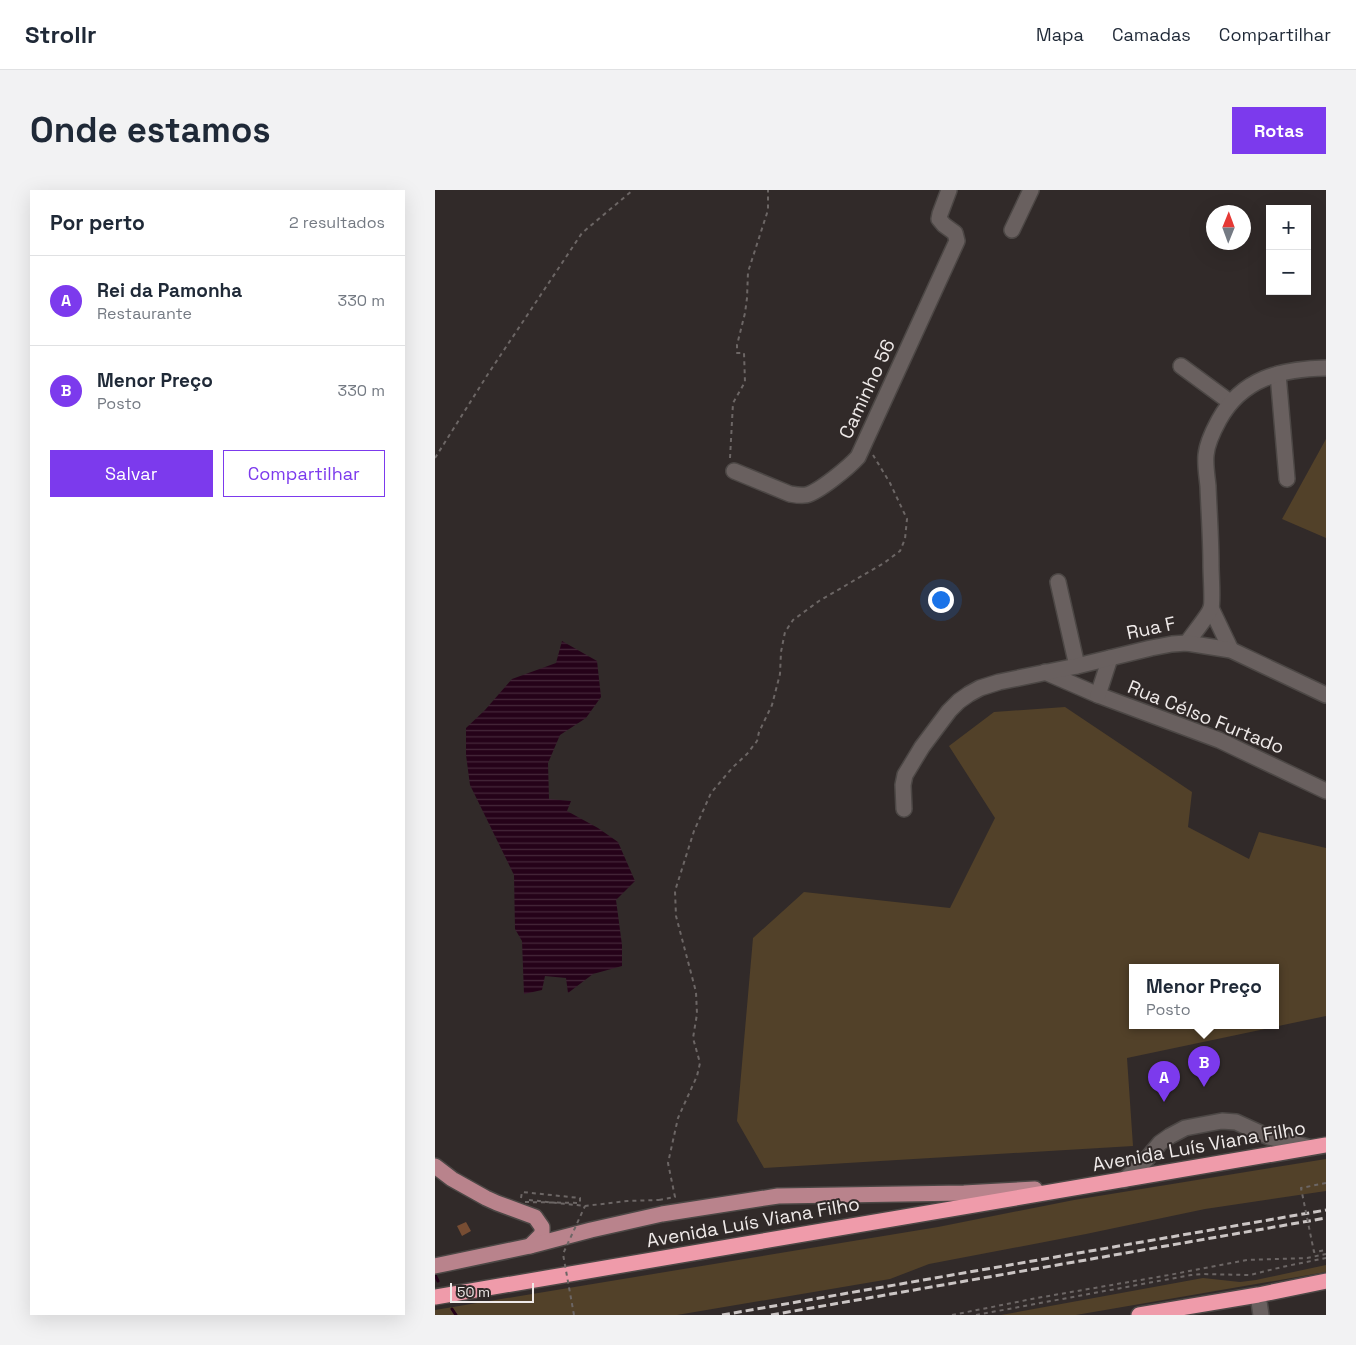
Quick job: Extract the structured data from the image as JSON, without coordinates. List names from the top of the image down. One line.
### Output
{"streets":{"highway":["Avenida Luís Viana Filho"],"street":["Caminho 56","Rua F","Rua Célso Furtado"]},"crossings":[["Rua F","Rua Célso Furtado"]],"scale_bar":"50 m","north":"top","page":{"header":"Strollr","nav":["Mapa","Camadas","Compartilhar"],"buttons":["Rotas",["Salvar","Compartilhar"]],"title":"Onde estamos","heading":["Por perto","2 resultados"],"map_buttons":["+","−"],"list":[{"mark":"A","name":"Rei da Pamonha","note":"Restaurante","value":"330 m"},{"mark":"B","name":"Menor Preço","note":"Posto","value":"330 m"}],"popup":["Menor Preço","Posto"],"pins":["B","A"],"scale":"50 m"}}
